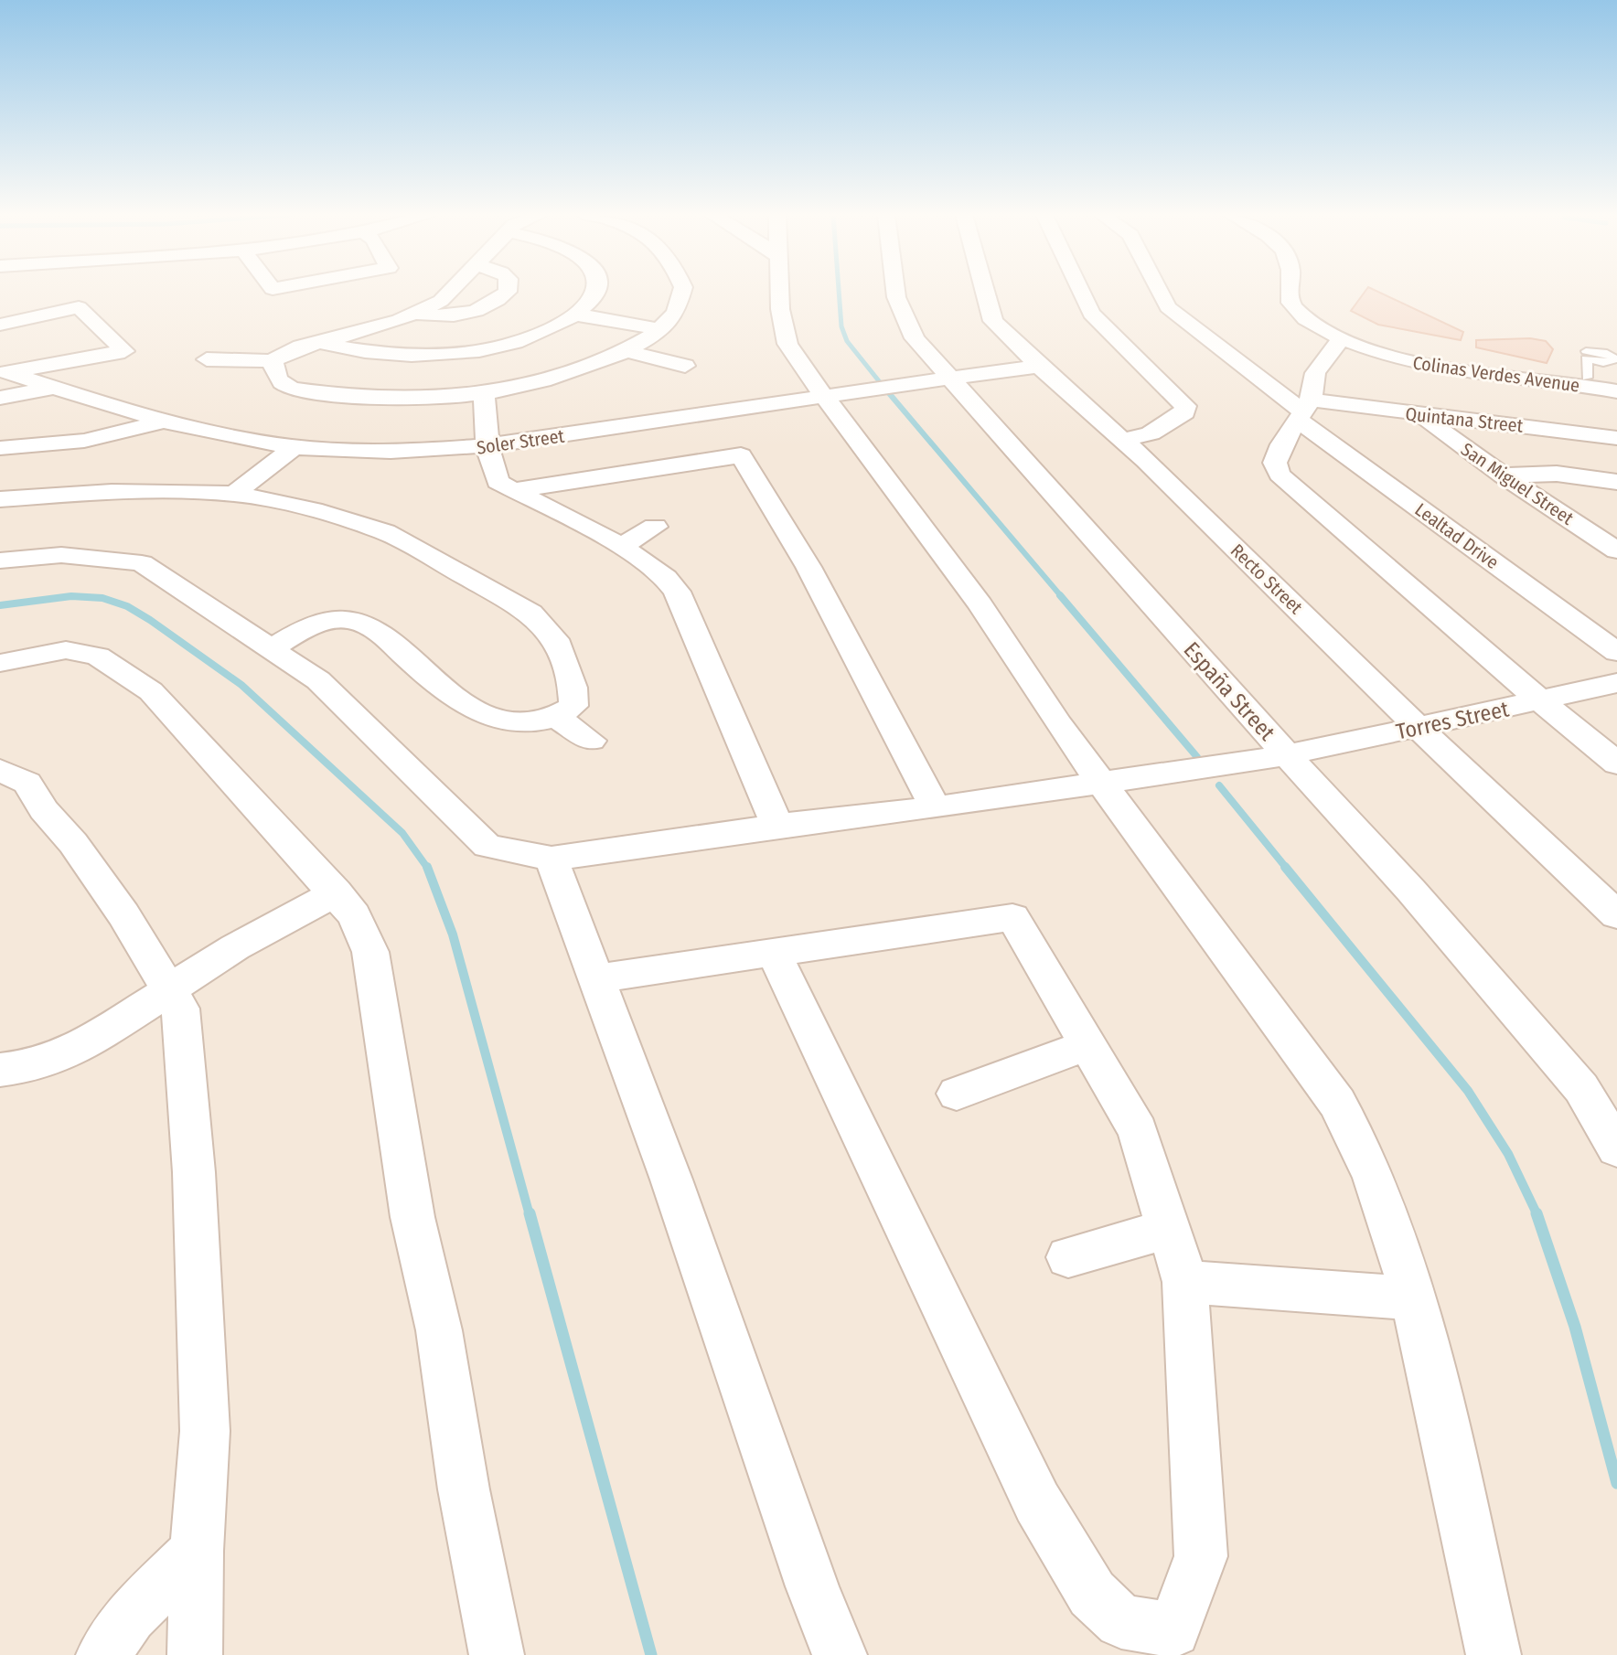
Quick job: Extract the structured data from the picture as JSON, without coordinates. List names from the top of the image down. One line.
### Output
{"streets":{"street":["Colinas Verdes Avenue","Quintana Street","Soler Street","San Miguel Street","Lealtad Drive","Recto Street","España Street","Torres Street"]},"crossings":[["Quintana Street","San Miguel Street"],["Quintana Street","Lealtad Drive"],["Soler Street","Recto Street"],["Soler Street","España Street"],["Recto Street","Torres Street"],["España Street","Torres Street"]]}
